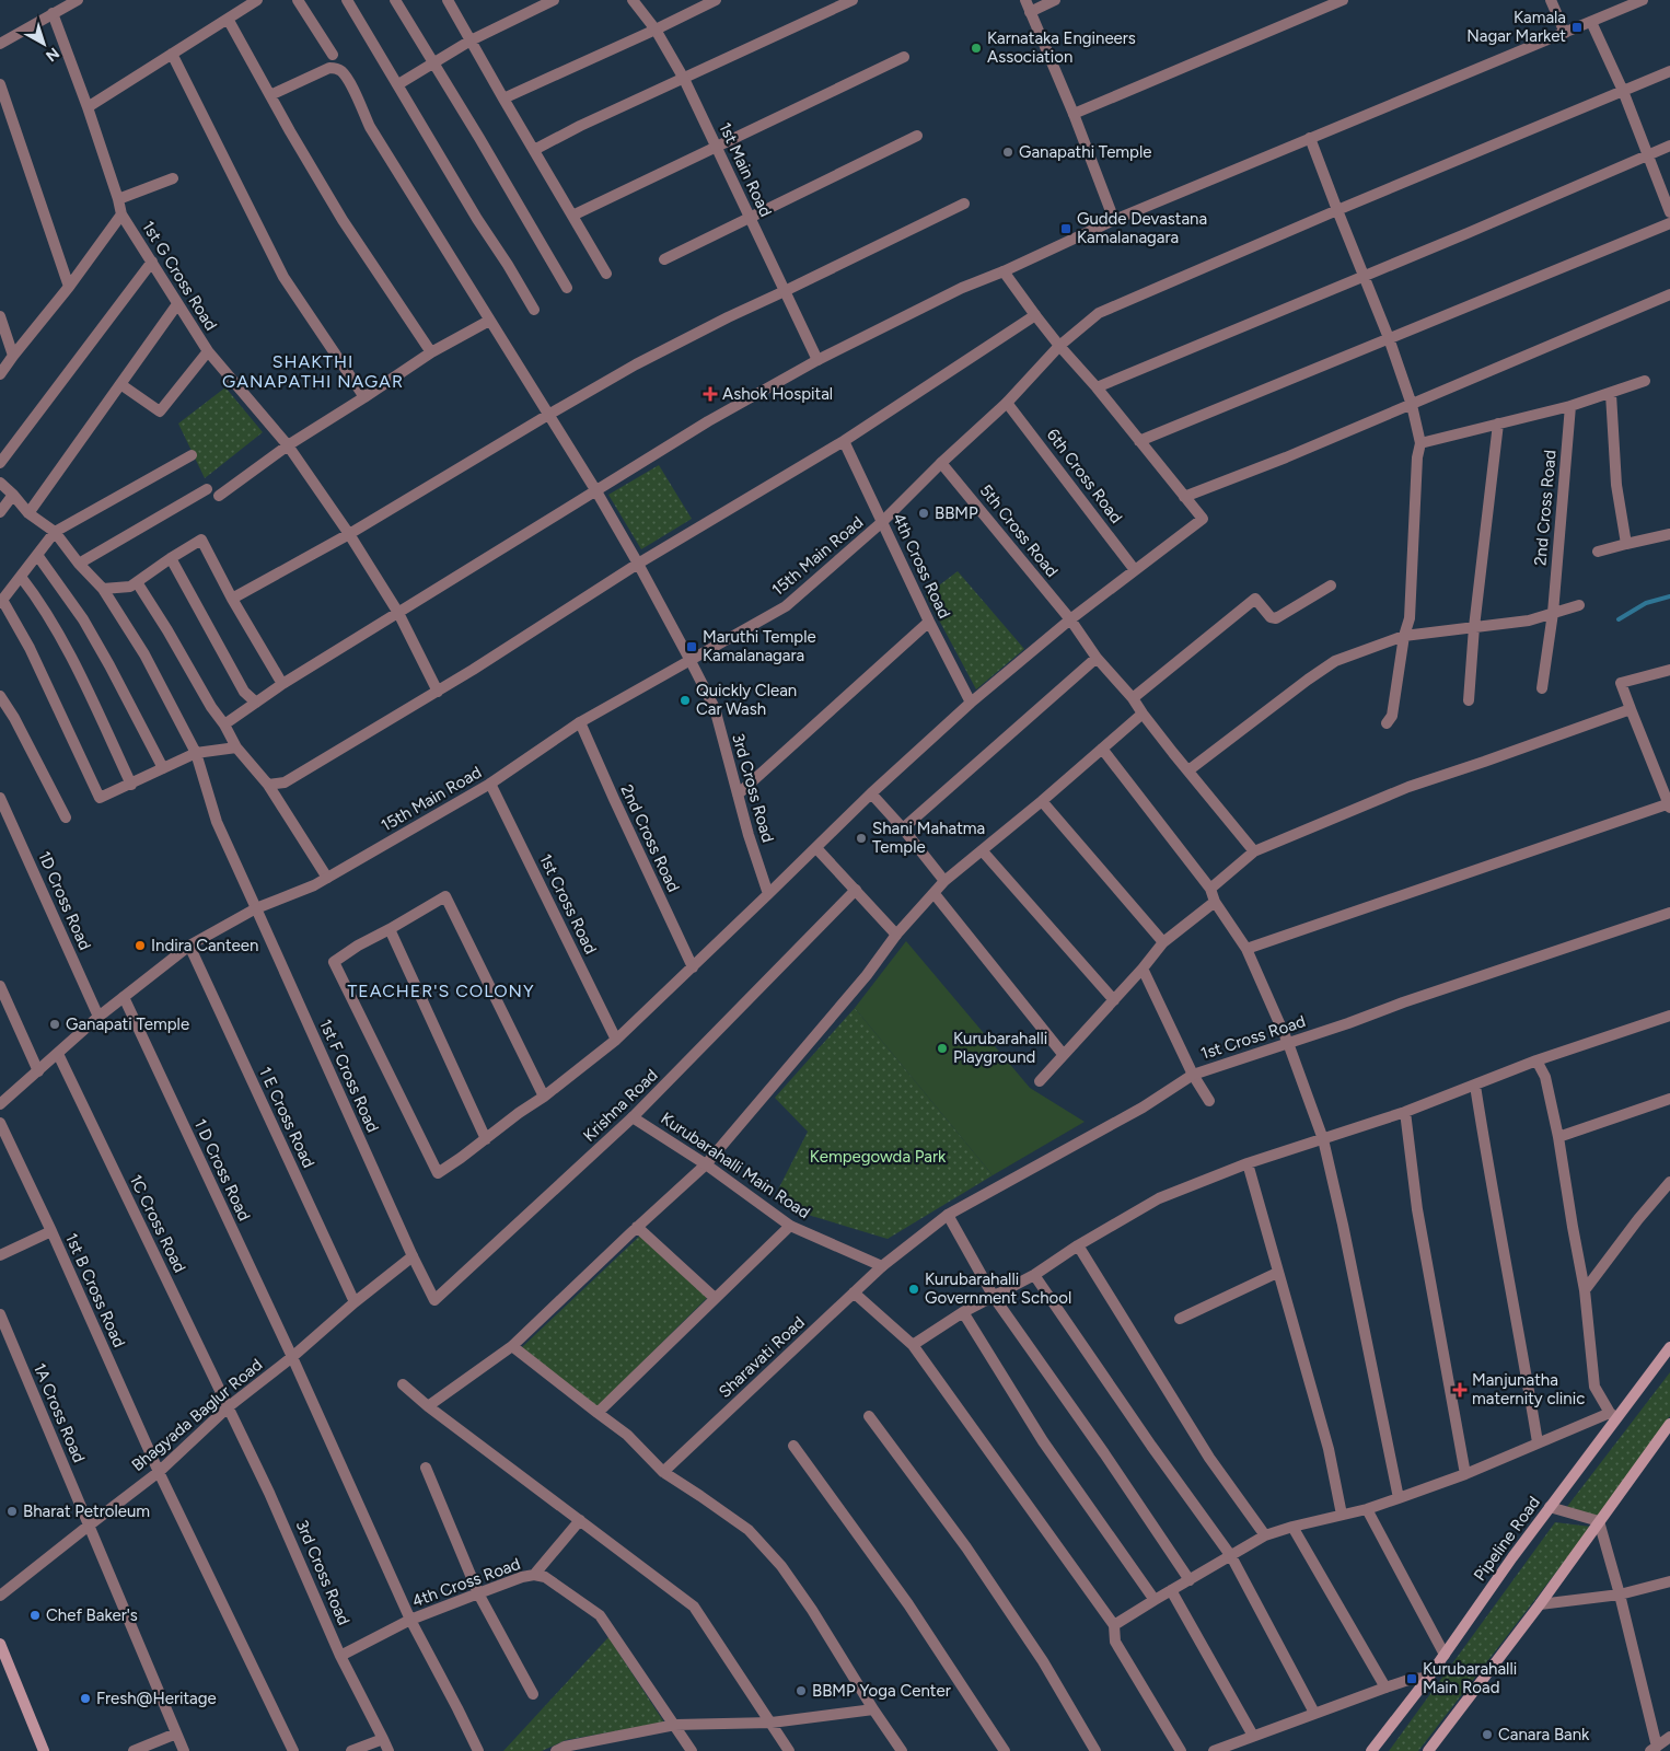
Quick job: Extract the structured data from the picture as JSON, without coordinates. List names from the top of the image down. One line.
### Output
{"streets":{"main road":["Pipeline Road"],"street":["1st Main Road","1st G Cross Road","6th Cross Road","2nd Cross Road","5th Cross Road","15th Main Road","4th Cross Road","3rd Cross Road","1D Cross Road","1st Cross Road","1st F Cross Road","Krishna Road","1 E Cross Road","Kurubarahalli Main Road","1 D Cross Road","1C Cross Road","1st B Cross Road","Sharavati Road","1A Cross Road","Bhagyada Baglur Road"]},"crossings":[["6th Cross Road","15th Main Road"],["2nd Cross Road","15th Main Road"],["5th Cross Road","15th Main Road"],["15th Main Road","4th Cross Road"],["15th Main Road","3rd Cross Road"],["15th Main Road","1D Cross Road"],["15th Main Road","1st Cross Road"],["15th Main Road","1st F Cross Road"],["15th Main Road","1 E Cross Road"],["15th Main Road","1 D Cross Road"],["15th Main Road","1C Cross Road"],["4th Cross Road","3rd Cross Road"],["4th Cross Road","1 D Cross Road"],["3rd Cross Road","1C Cross Road"],["3rd Cross Road","Bhagyada Baglur Road"],["1st Cross Road","Kurubarahalli Main Road"],["1st Cross Road","Sharavati Road"],["1st F Cross Road","Krishna Road"],["1st F Cross Road","Bhagyada Baglur Road"],["Krishna Road","Kurubarahalli Main Road"],["Krishna Road","Bhagyada Baglur Road"],["1 E Cross Road","Bhagyada Baglur Road"],["Kurubarahalli Main Road","Sharavati Road"],["1 D Cross Road","Bhagyada Baglur Road"],["1C Cross Road","Bhagyada Baglur Road"],["1st B Cross Road","Bhagyada Baglur Road"],["1A Cross Road","Bhagyada Baglur Road"]],"districts":["SHAKTHI GANAPATHI NAGAR","TEACHER'S COLONY"],"parks":["Kempegowda Park"],"places":{"transit":["Kamala Nagar Market","Gudde Devastana Kamalanagara","Maruthi Temple Kamalanagara","Kurubarahalli Main Road"],"other":["Karnataka Engineers Association","Ganapathi Temple","BBMP","Quickly Clean Car Wash","Shani Mahatma Temple","Indira Canteen","Ganapati Temple","Kurubarahalli Playground","Kurubarahalli Government School","Bharat Petroleum","Chef Baker's","BBMP Yoga Center","Fresh@Heritage","Canara Bank"],"health":["Ashok Hospital","Manjunatha maternity clinic"]},"north":"bottom right"}
